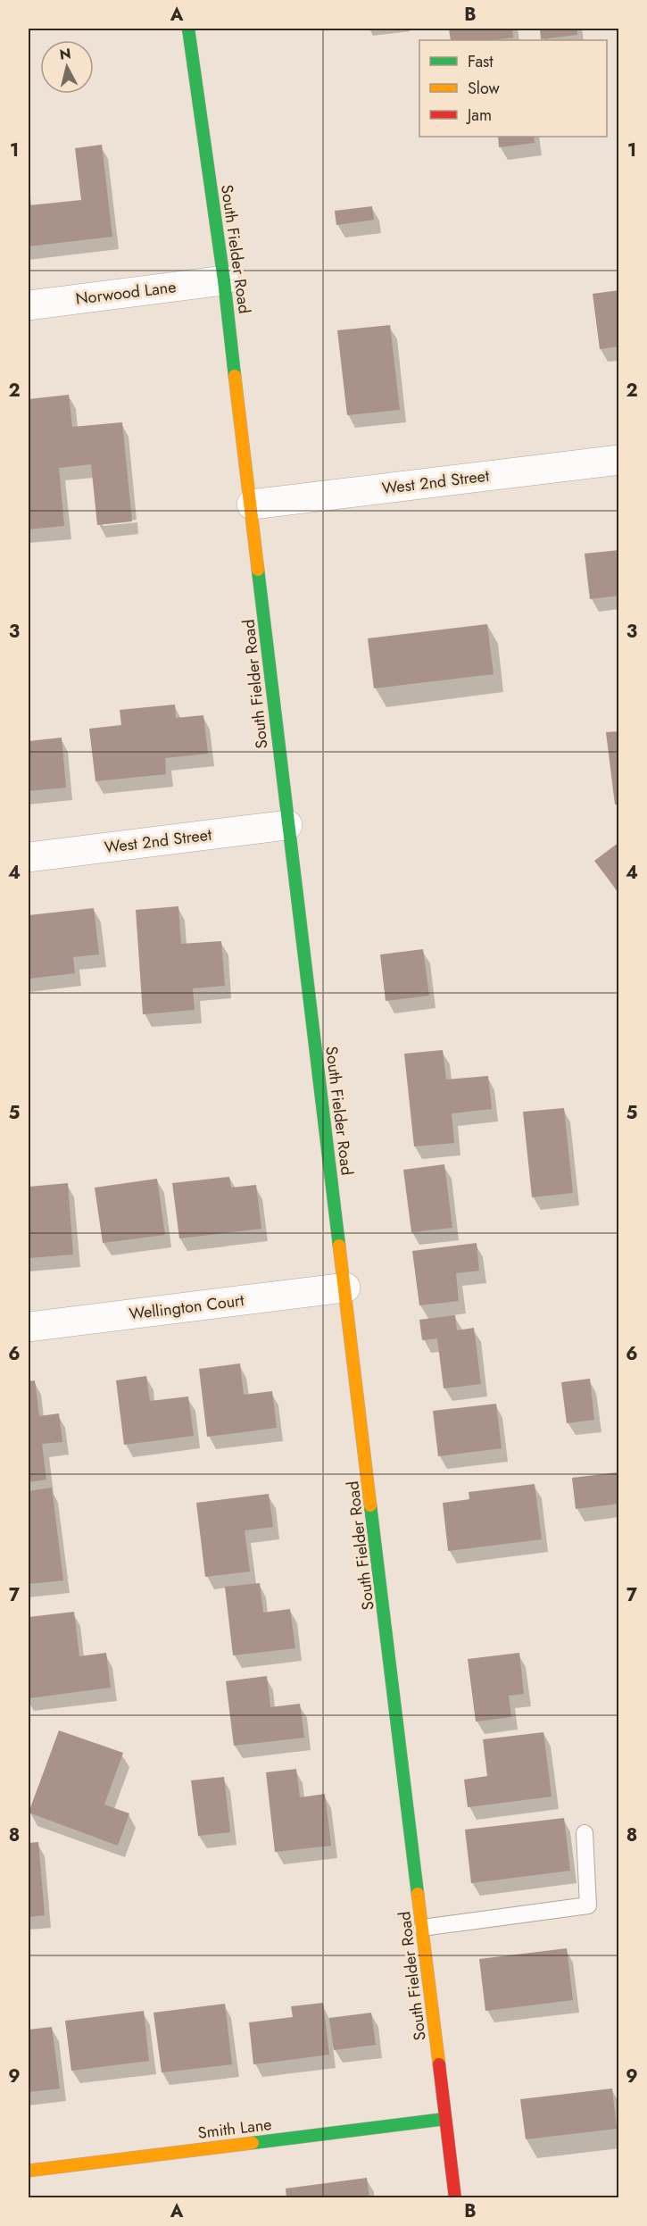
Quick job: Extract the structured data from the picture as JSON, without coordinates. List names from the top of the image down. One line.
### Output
{"streets":{"main road":["South Fielder Road","Smith Lane"],"street":["Norwood Lane","West 2nd Street","Wellington Court"]},"crossings":[["South Fielder Road","Norwood Lane"],["South Fielder Road","West 2nd Street"],["South Fielder Road","Wellington Court"],["South Fielder Road","Smith Lane"]],"legend":["Fast","Slow","Jam"],"north":"top","grid":{"columns":["A","B"],"rows":["1","2","3","4","5","6","7","8","9"]}}
